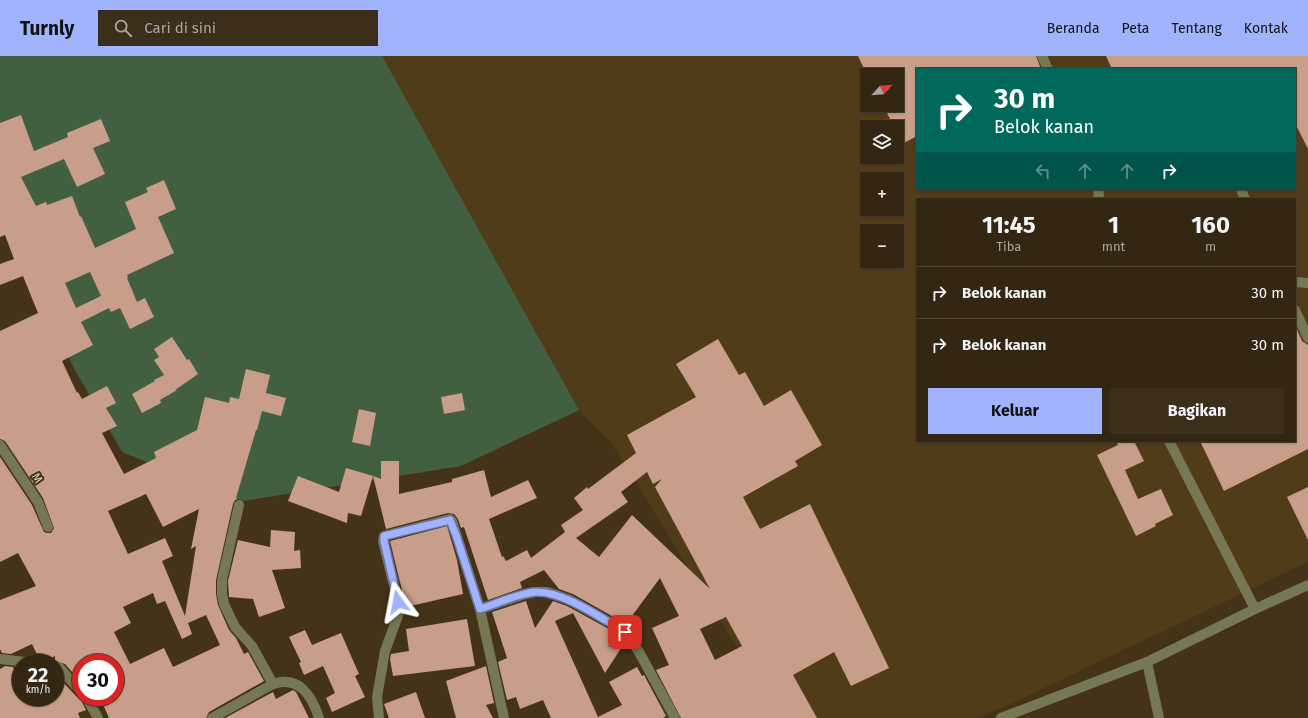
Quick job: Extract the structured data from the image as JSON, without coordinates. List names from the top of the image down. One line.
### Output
{"streets":{"street":["M"]},"north":"top right","page":{"header":"Turnly","search":"Cari di sini","nav":["Beranda","Peta","Tentang","Kontak"],"map_buttons":["+","−"],"turn":["30 m","Belok kanan"],"eta":["11:45","Tiba","1","mnt","160","m"],"list":[{"name":"Belok kanan","value":"30 m"},{"name":"Belok kanan","value":"30 m"}],"buttons":["Keluar","Bagikan"],"speed":"22 km/h","limit":"30"}}
